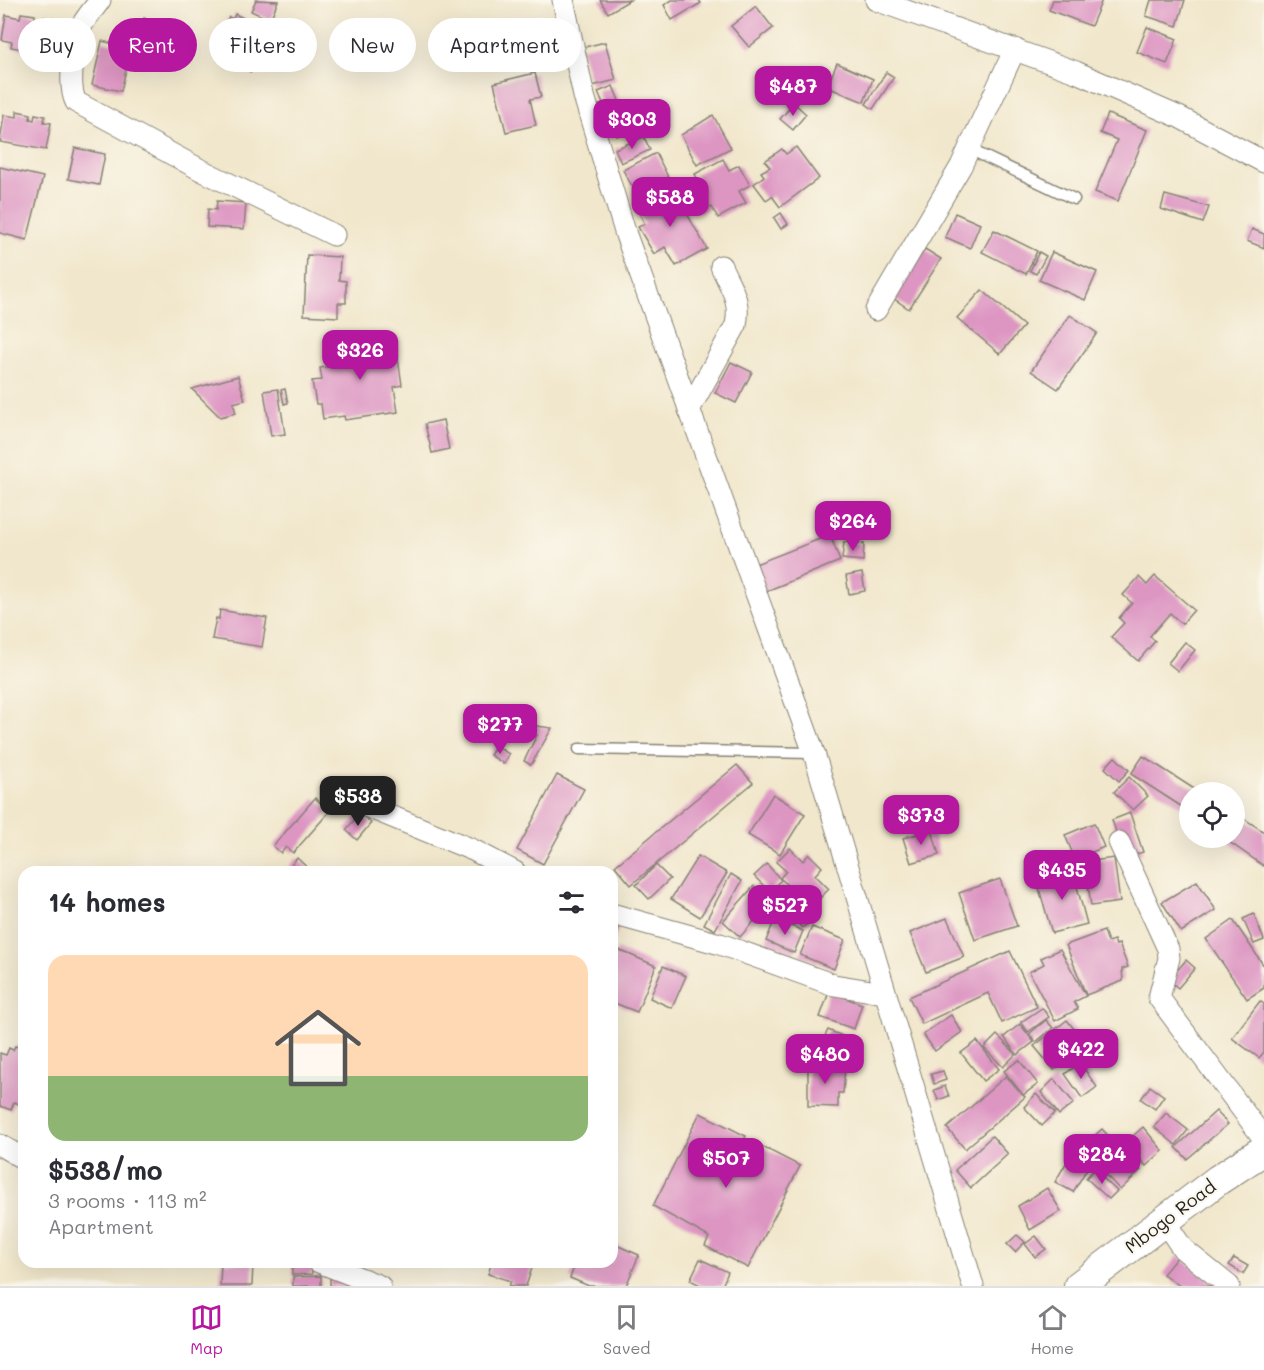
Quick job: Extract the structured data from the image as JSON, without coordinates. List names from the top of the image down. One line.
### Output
{"streets":{"main road":["Mbogo Road"]},"page":{"chip":["Buy","Rent","Filters","New","Apartment"],"price":["$487","$303","$588","$326","$264","$277","$538","$373","$435","$527","$422","$480","$284","$507"],"heading":"14 homes","list":[{"name":"$538/mo","note":"3 rooms · 113 m² · Apartment"}],"tabs":["Map","Saved","Home"]}}
